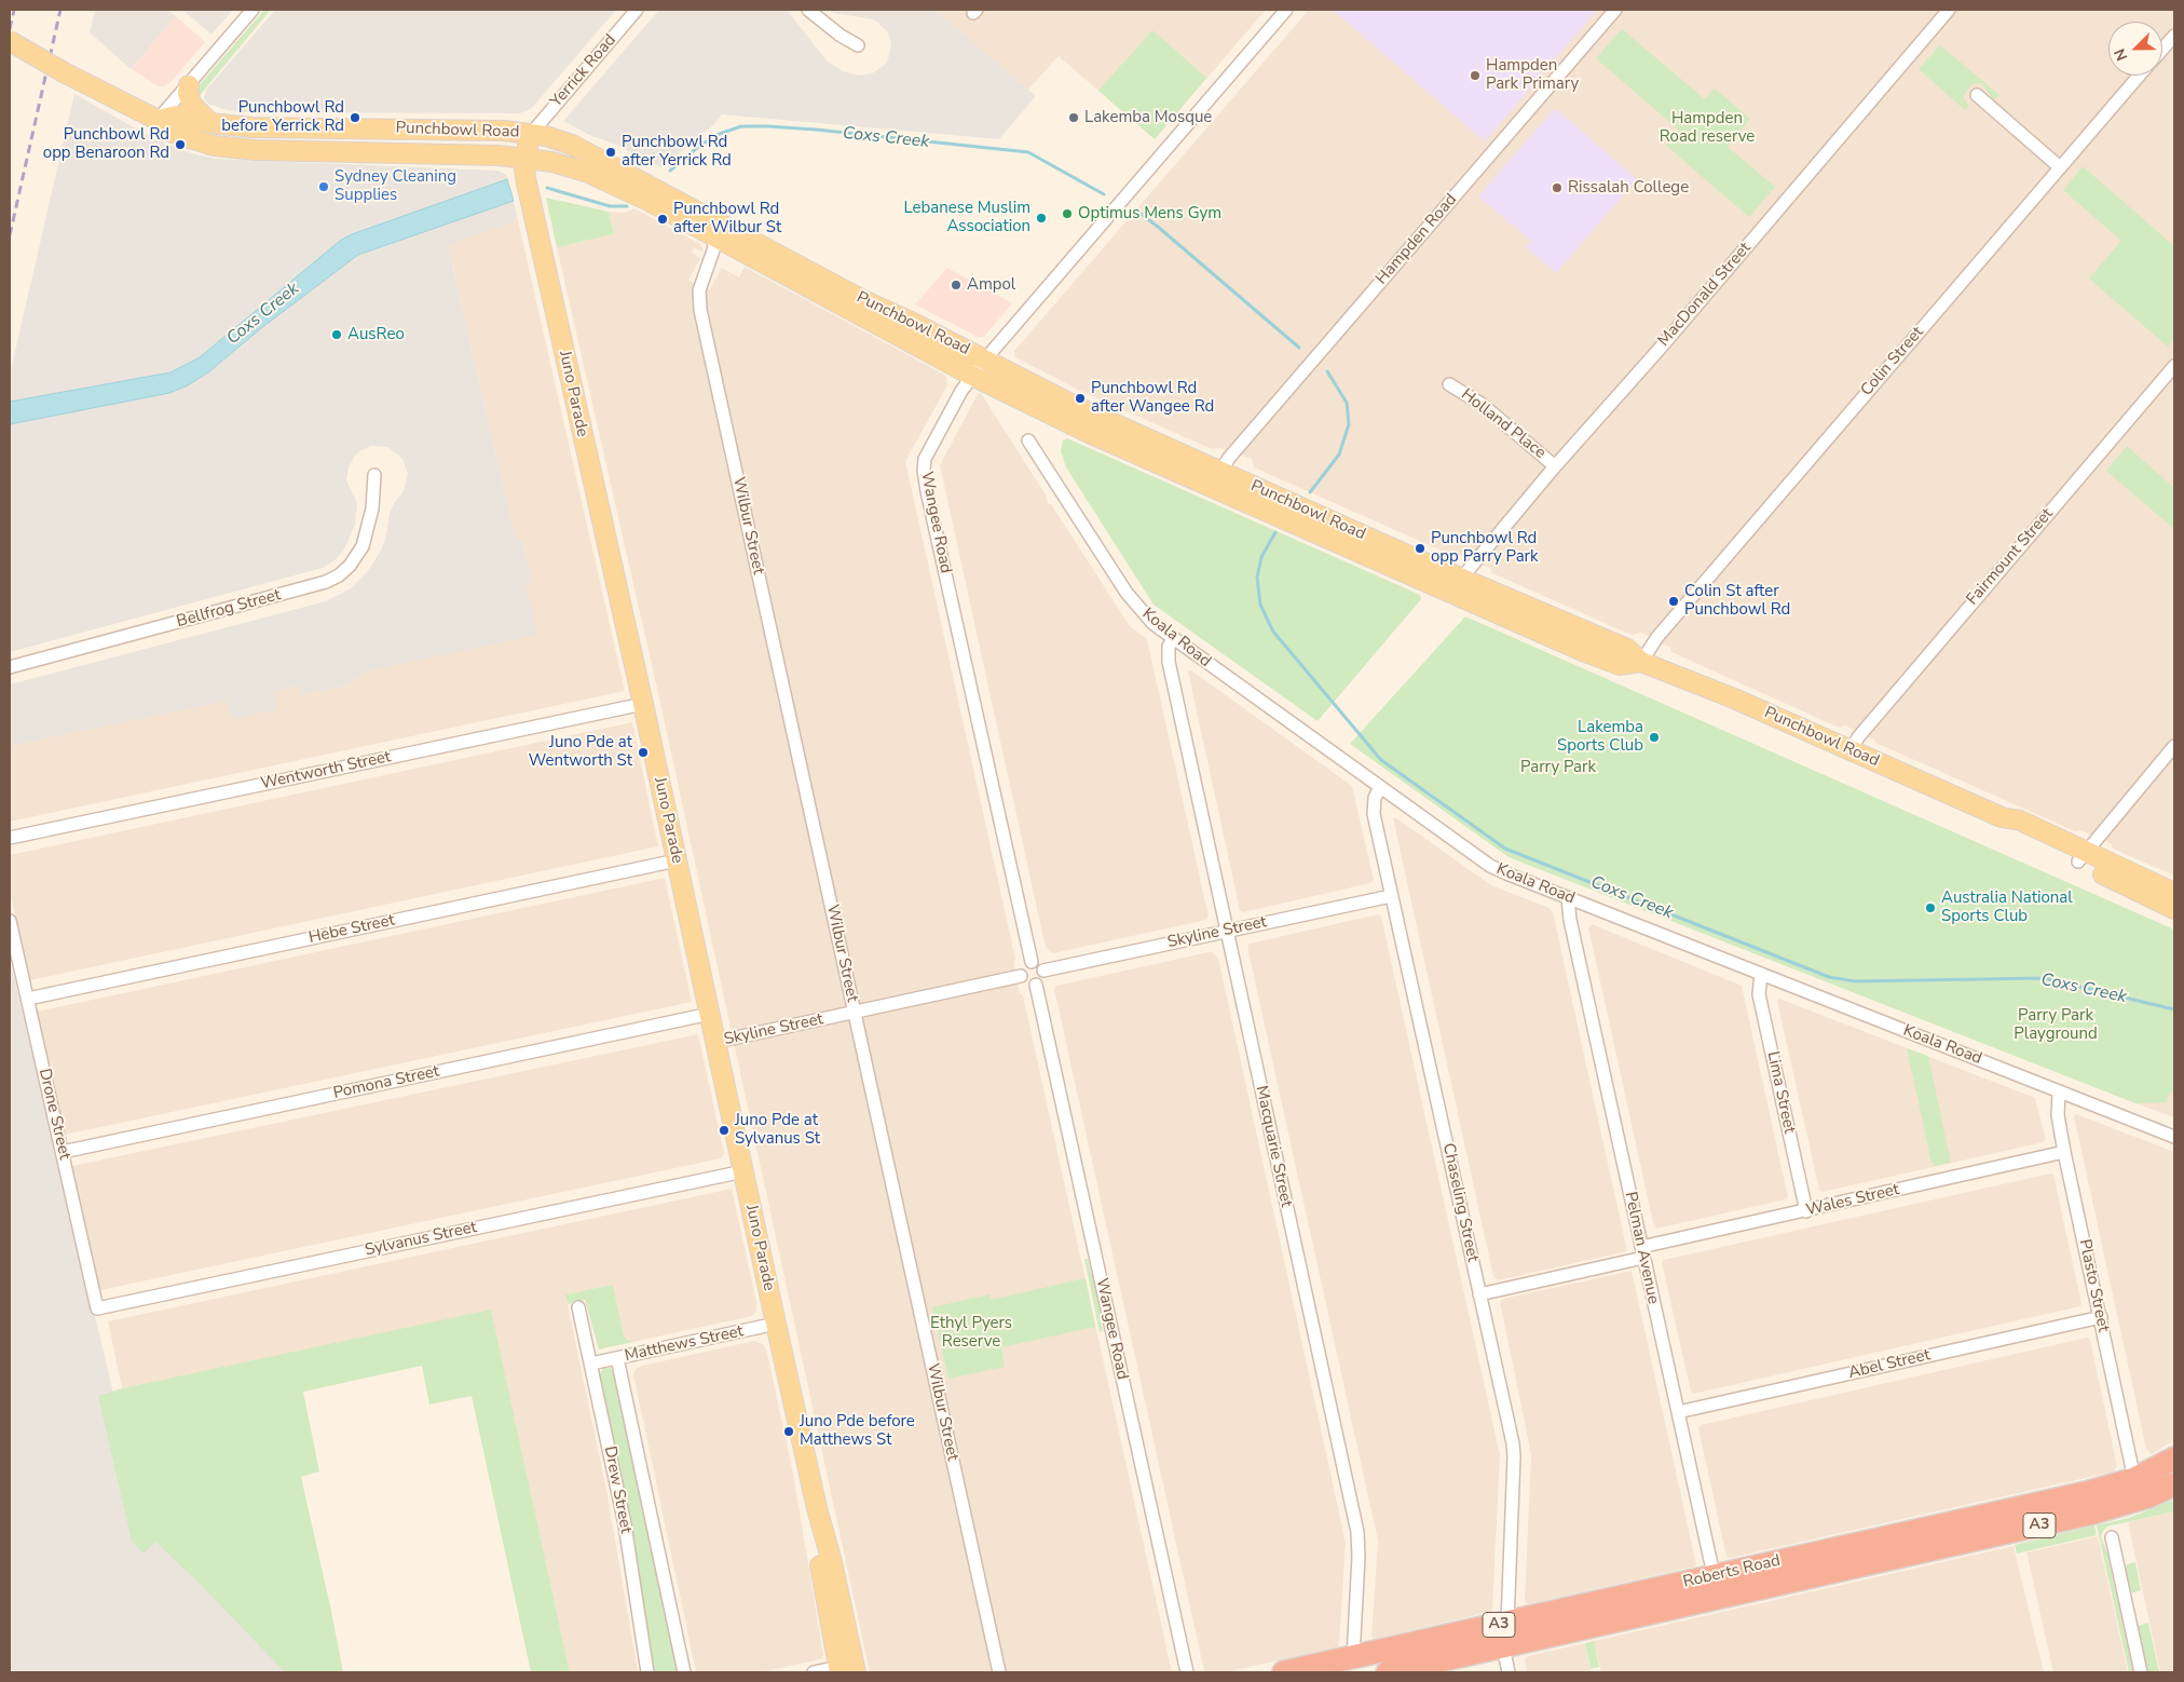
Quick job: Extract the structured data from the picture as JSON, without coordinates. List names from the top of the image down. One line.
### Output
{"streets":{"highway":["A3","Roberts Road"],"main road":["Punchbowl Road","Juno Parade"],"street":["Yerrick Road","Hampden Road","MacDonald Street","Colin Street","Holland Place","Wangee Road","Wilbur Street","Fairmount Street","Bellfrog Street","Koala Road","Wentworth Street","Hebe Street","Skyline Street","Pomona Street","Lima Street","Drone Street","Macquarie Street","Wales Street","Chaseling Street","Sylvanus Street","Pelman Avenue","Plasto Street","Matthews Street","Abel Street","Drew Street"]},"crossings":[["Yerrick Road","Punchbowl Road"],["Yerrick Road","Juno Parade"],["Punchbowl Road","Hampden Road"],["Punchbowl Road","MacDonald Street"],["Punchbowl Road","Colin Street"],["Punchbowl Road","Juno Parade"],["Punchbowl Road","Wangee Road"],["Punchbowl Road","Wilbur Street"],["Punchbowl Road","Fairmount Street"],["MacDonald Street","Holland Place"],["Juno Parade","Wentworth Street"],["Juno Parade","Hebe Street"],["Juno Parade","Skyline Street"],["Juno Parade","Pomona Street"],["Juno Parade","Sylvanus Street"],["Juno Parade","Matthews Street"],["Wangee Road","Skyline Street"],["Wilbur Street","Skyline Street"],["Koala Road","Lima Street"],["Koala Road","Macquarie Street"],["Koala Road","Chaseling Street"],["Koala Road","Pelman Avenue"],["Koala Road","Plasto Street"],["Hebe Street","Drone Street"],["Skyline Street","Macquarie Street"],["Skyline Street","Chaseling Street"],["Pomona Street","Drone Street"],["Lima Street","Wales Street"],["Drone Street","Sylvanus Street"],["Macquarie Street","Roberts Road"],["Wales Street","Chaseling Street"],["Wales Street","Pelman Avenue"],["Wales Street","Plasto Street"],["Chaseling Street","Roberts Road"],["Pelman Avenue","Abel Street"],["Pelman Avenue","Roberts Road"],["Plasto Street","Abel Street"],["Plasto Street","Roberts Road"],["Matthews Street","Drew Street"]],"water":["Coxs Creek"],"parks":["Hampden Road reserve","Parry Park","Parry Park Playground","Ethyl Pyers Reserve"],"places":["Hampden Park Primary","Punchbowl Rd before Yerrick Rd","Lakemba Mosque","Punchbowl Rd opp Benaroon Rd","Punchbowl Rd after Yerrick Rd","Sydney Cleaning Supplies","Rissalah College","Optimus Mens Gym","Lebanese Muslim Association","Punchbowl Rd after Wilbur St","Ampol","AusReo","Punchbowl Rd after Wangee Rd","Punchbowl Rd opp Parry Park","Colin St after Punchbowl Rd","Lakemba Sports Club","Juno Pde at Wentworth St","Australia National Sports Club","Juno Pde at Sylvanus St","Juno Pde before Matthews St"],"north":"bottom left"}
